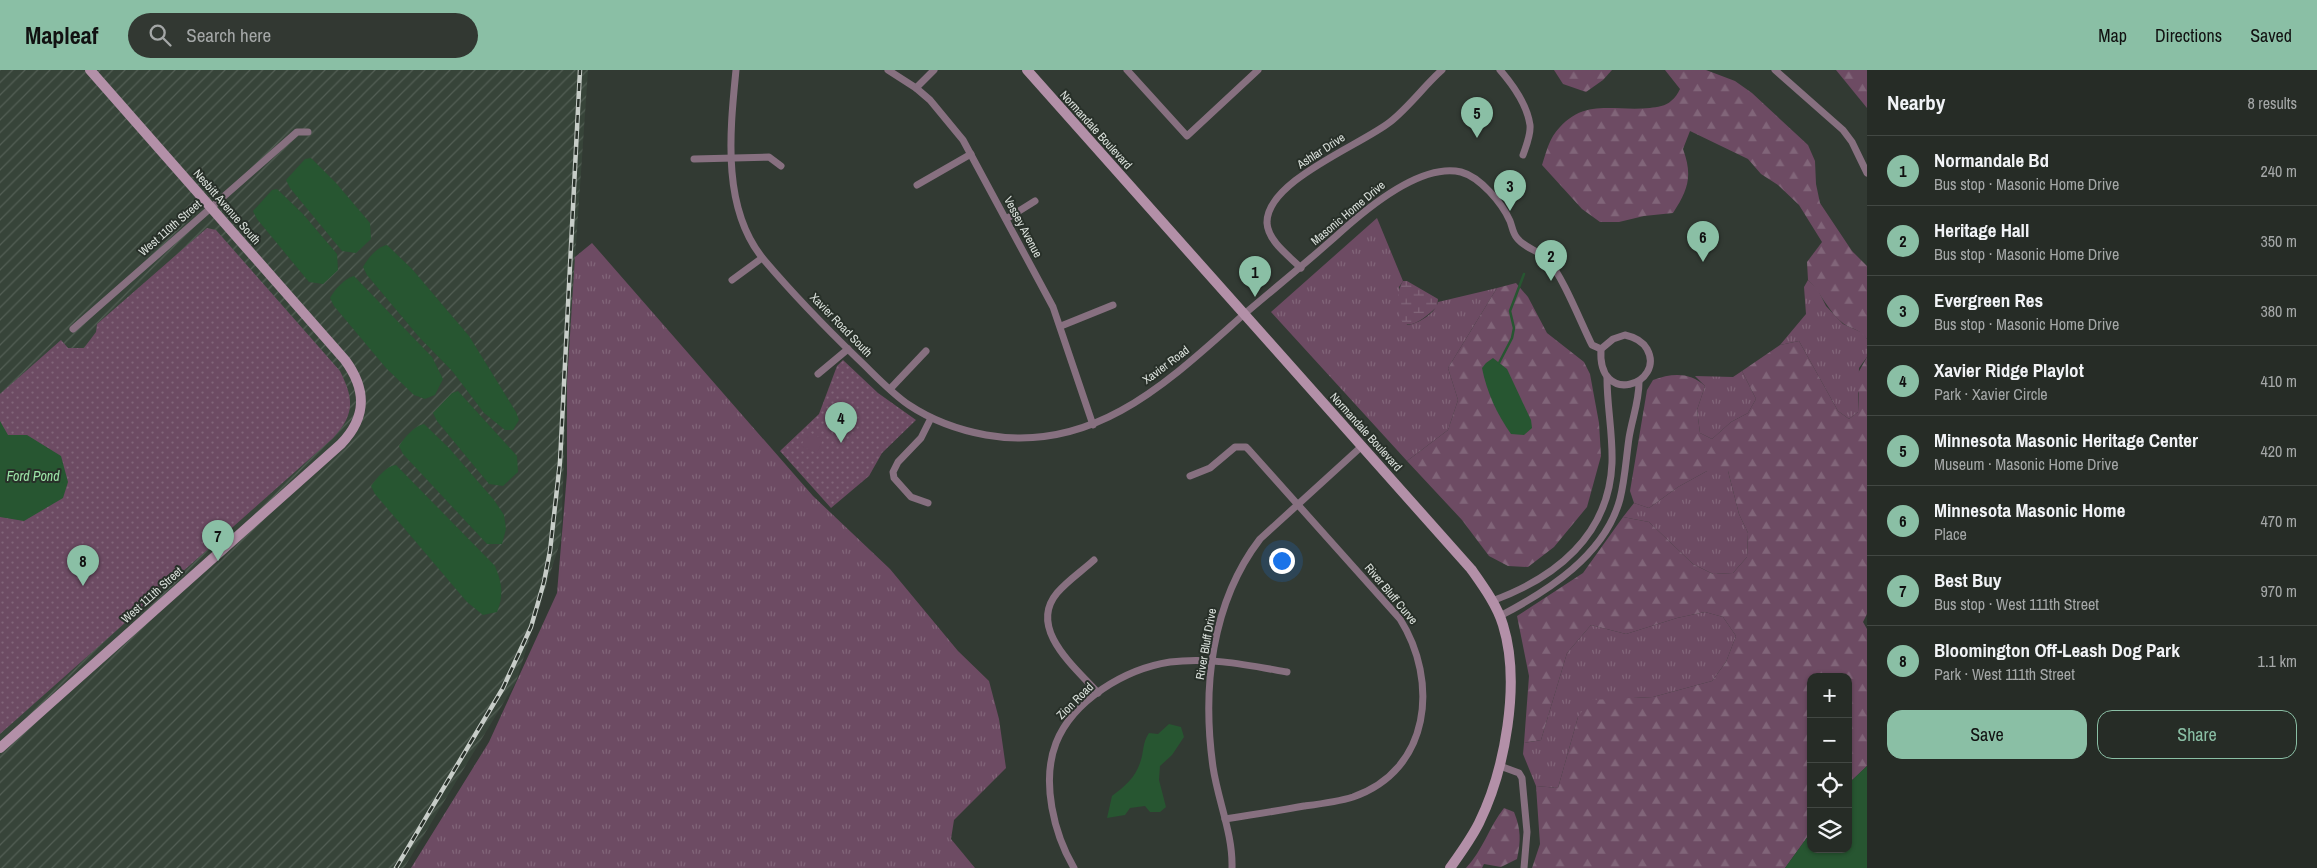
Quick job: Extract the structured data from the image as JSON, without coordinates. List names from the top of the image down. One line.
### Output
{"streets":{"street":["Normandale Boulevard","Ashlar Drive","Nesbitt Avenue South","Masonic Home Drive","Vessey Avenue","West 110th Street","Xavier Road South","Xavier Road","River Bluff Curve","West 111th Street","River Bluff Drive","Zion Road"]},"crossings":[["Normandale Boulevard","Masonic Home Drive"],["Normandale Boulevard","Xavier Road"],["Normandale Boulevard","River Bluff Drive"],["Ashlar Drive","Masonic Home Drive"],["Nesbitt Avenue South","West 110th Street"],["Nesbitt Avenue South","West 111th Street"],["Masonic Home Drive","Xavier Road"],["Vessey Avenue","Xavier Road South"],["Vessey Avenue","Xavier Road"],["Xavier Road South","Xavier Road"],["River Bluff Curve","River Bluff Drive"],["River Bluff Drive","Zion Road"]],"water":["Ford Pond"],"page":{"header":"Mapleaf","search":"Search here","nav":["Map","Directions","Saved"],"heading":["Nearby","8 results"],"pins":["5","3","6","2","1","4","7","8"],"list":[{"mark":"1","name":"Normandale Bd","note":"Bus stop · Masonic Home Drive","value":"240 m"},{"mark":"2","name":"Heritage Hall","note":"Bus stop · Masonic Home Drive","value":"350 m"},{"mark":"3","name":"Evergreen Res","note":"Bus stop · Masonic Home Drive","value":"380 m"},{"mark":"4","name":"Xavier Ridge Playlot","note":"Park · Xavier Circle","value":"410 m"},{"mark":"5","name":"Minnesota Masonic Heritage Center","note":"Museum · Masonic Home Drive","value":"420 m"},{"mark":"6","name":"Minnesota Masonic Home","note":"Place","value":"470 m"},{"mark":"7","name":"Best Buy","note":"Bus stop · West 111th Street","value":"970 m"},{"mark":"8","name":"Bloomington Off-Leash Dog Park","note":"Park · West 111th Street","value":"1.1 km"}],"map_buttons":["+","−"],"buttons":["Save","Share"]}}
